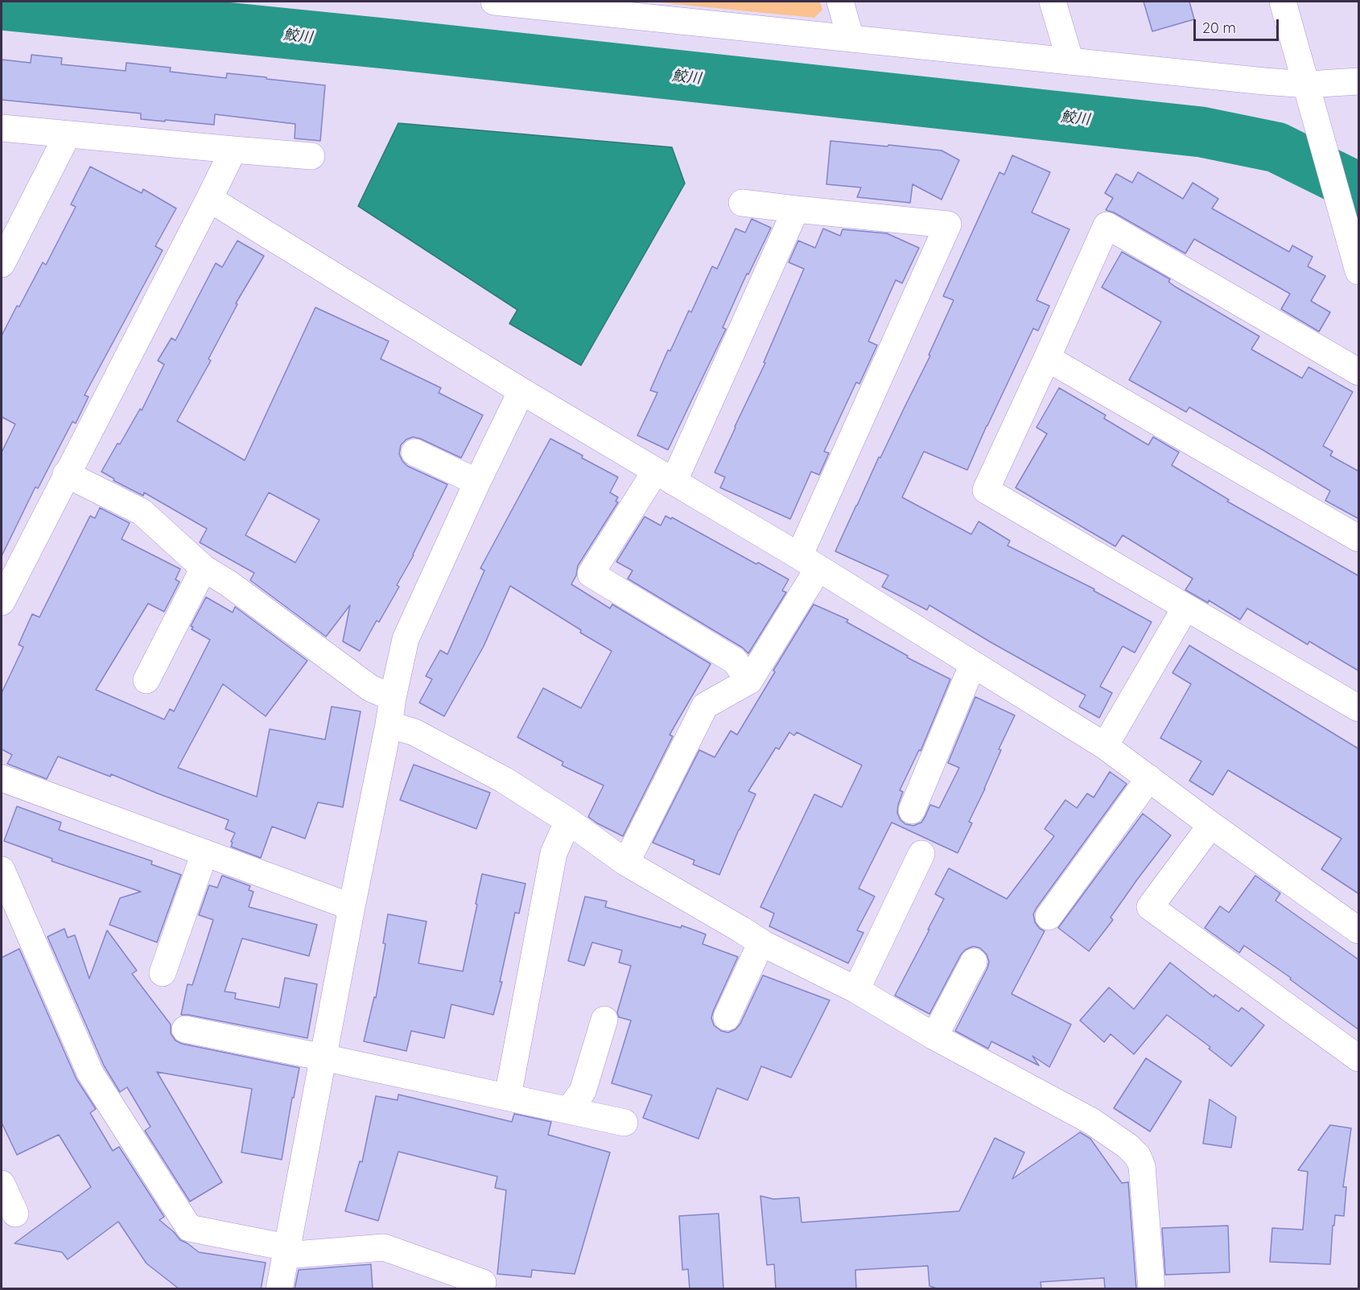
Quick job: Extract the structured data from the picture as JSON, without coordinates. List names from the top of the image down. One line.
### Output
{"water":["鮫川"],"scale_bar":"20 m"}
